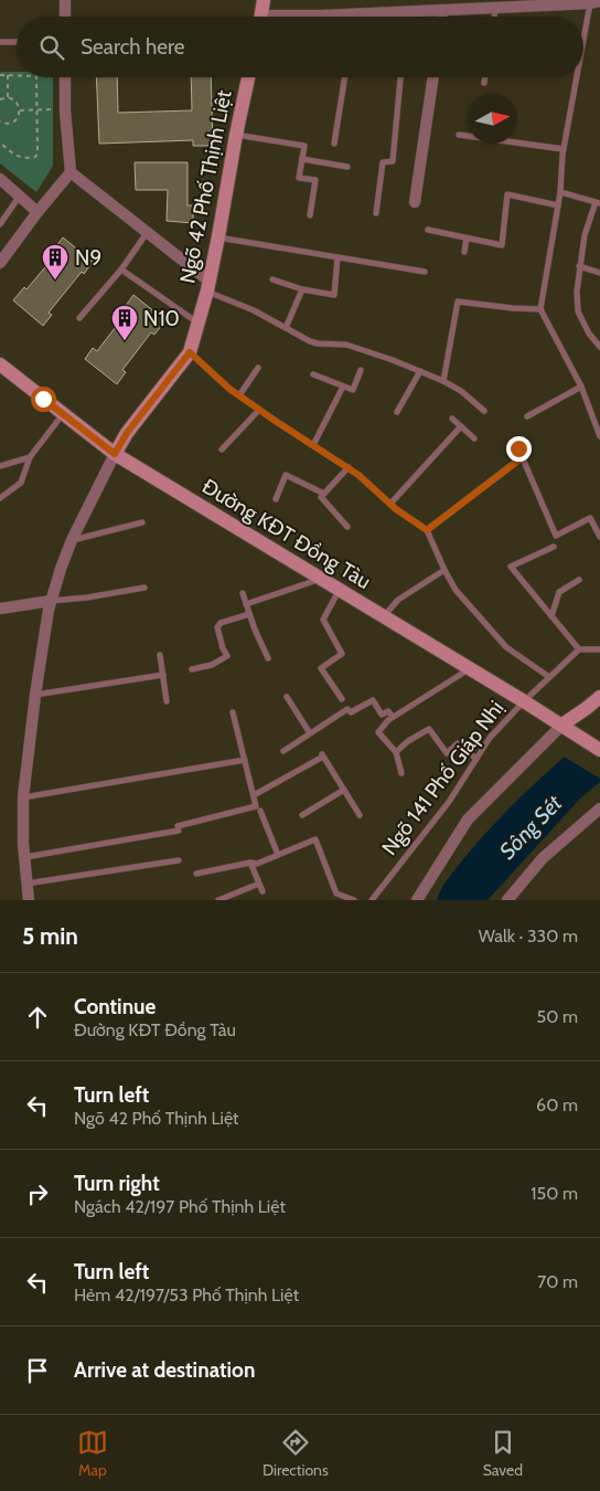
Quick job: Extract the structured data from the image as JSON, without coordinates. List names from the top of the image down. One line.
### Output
{"streets":{"main road":["Ngõ 42 Phố Thịnh Liệt","Đường KĐT Đồng Tàu"],"lane":["Ngõ 141 Phố Giáp Nhị"]},"crossings":[["Ngõ 42 Phố Thịnh Liệt","Đường KĐT Đồng Tàu"],["Đường KĐT Đồng Tàu","Ngõ 141 Phố Giáp Nhị"]],"water":["Sông Sét"],"places":{"building":["N9","N10"]},"north":"right","page":{"search":"Search here","heading":["5 min","Walk · 330 m"],"list":[["Continue","Đường KĐT Đồng Tàu","50 m"],["Turn left","Ngõ 42 Phố Thịnh Liệt","60 m"],["Turn right","Ngách 42/197 Phố Thịnh Liệt","150 m"],["Turn left","Hẻm 42/197/53 Phố Thịnh Liệt","70 m"],"Arrive at destination"],"nav":["Map","Directions","Saved"]}}
